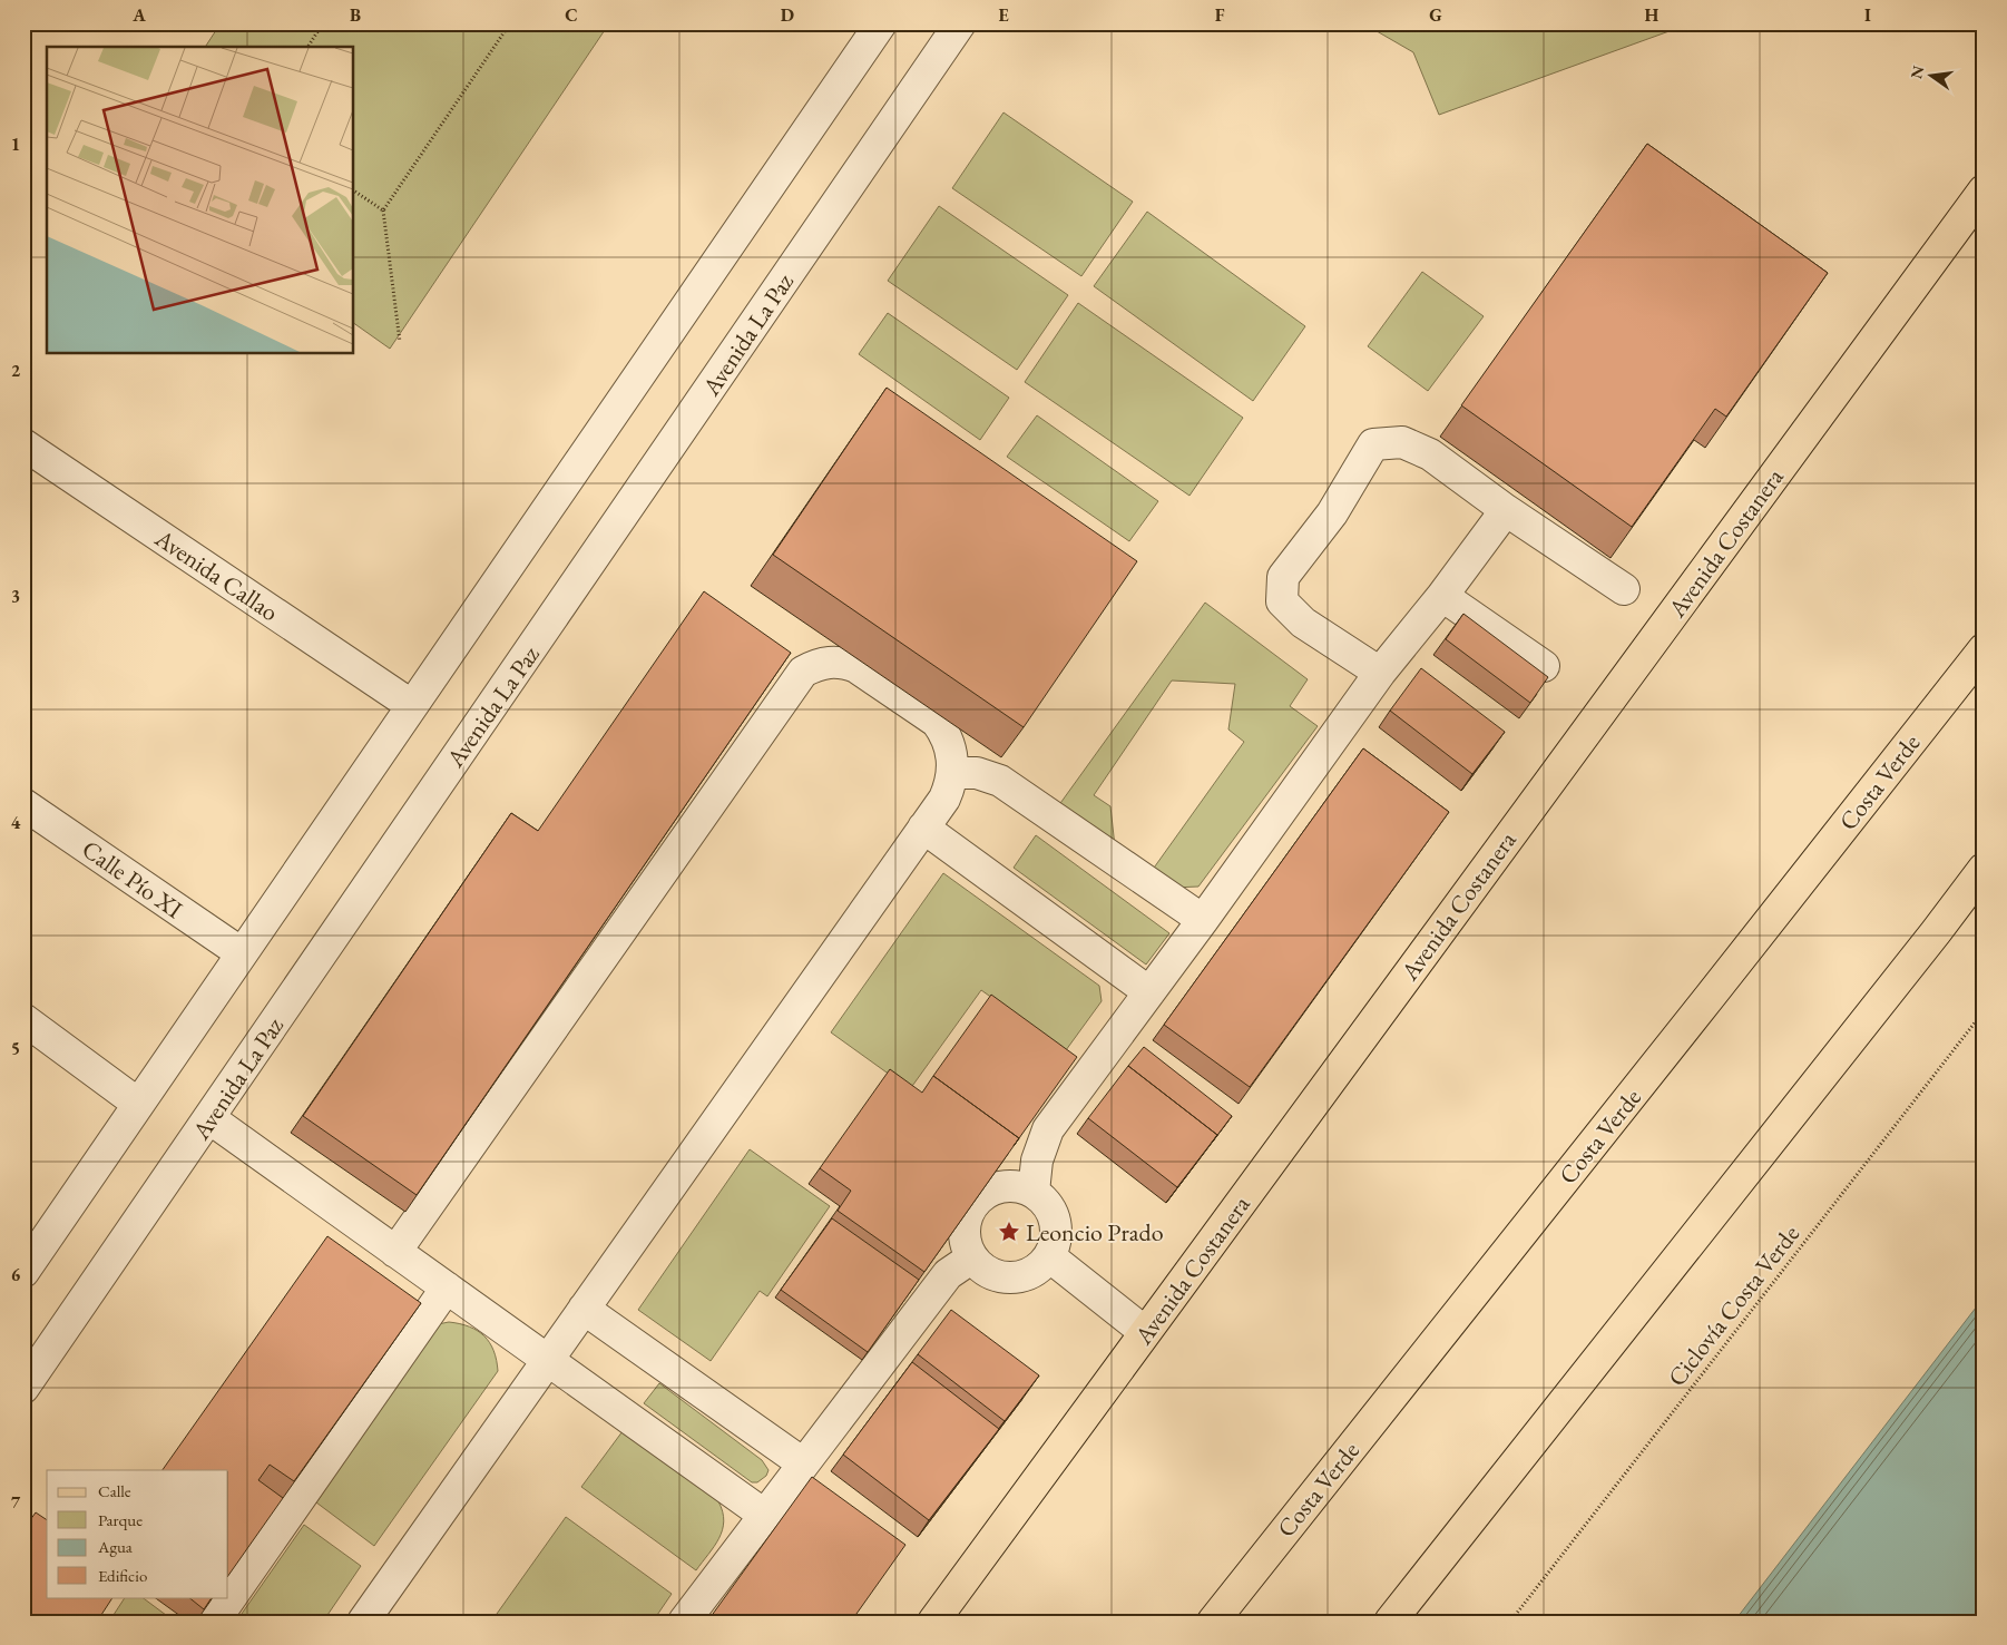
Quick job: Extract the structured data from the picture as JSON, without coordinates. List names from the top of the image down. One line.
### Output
{"streets":{"main road":["Avenida Costanera","Costa Verde"],"street":["Avenida La Paz","Avenida Callao","Calle Pío XI"],"path":["Ciclovía Costa Verde"]},"places":{"place":["Leoncio Prado"]},"legend":["Calle","Parque","Agua","Edificio"],"north":"left","grid":{"columns":["A","B","C","D","E","F","G","H","I"],"rows":["1","2","3","4","5","6","7"]}}
